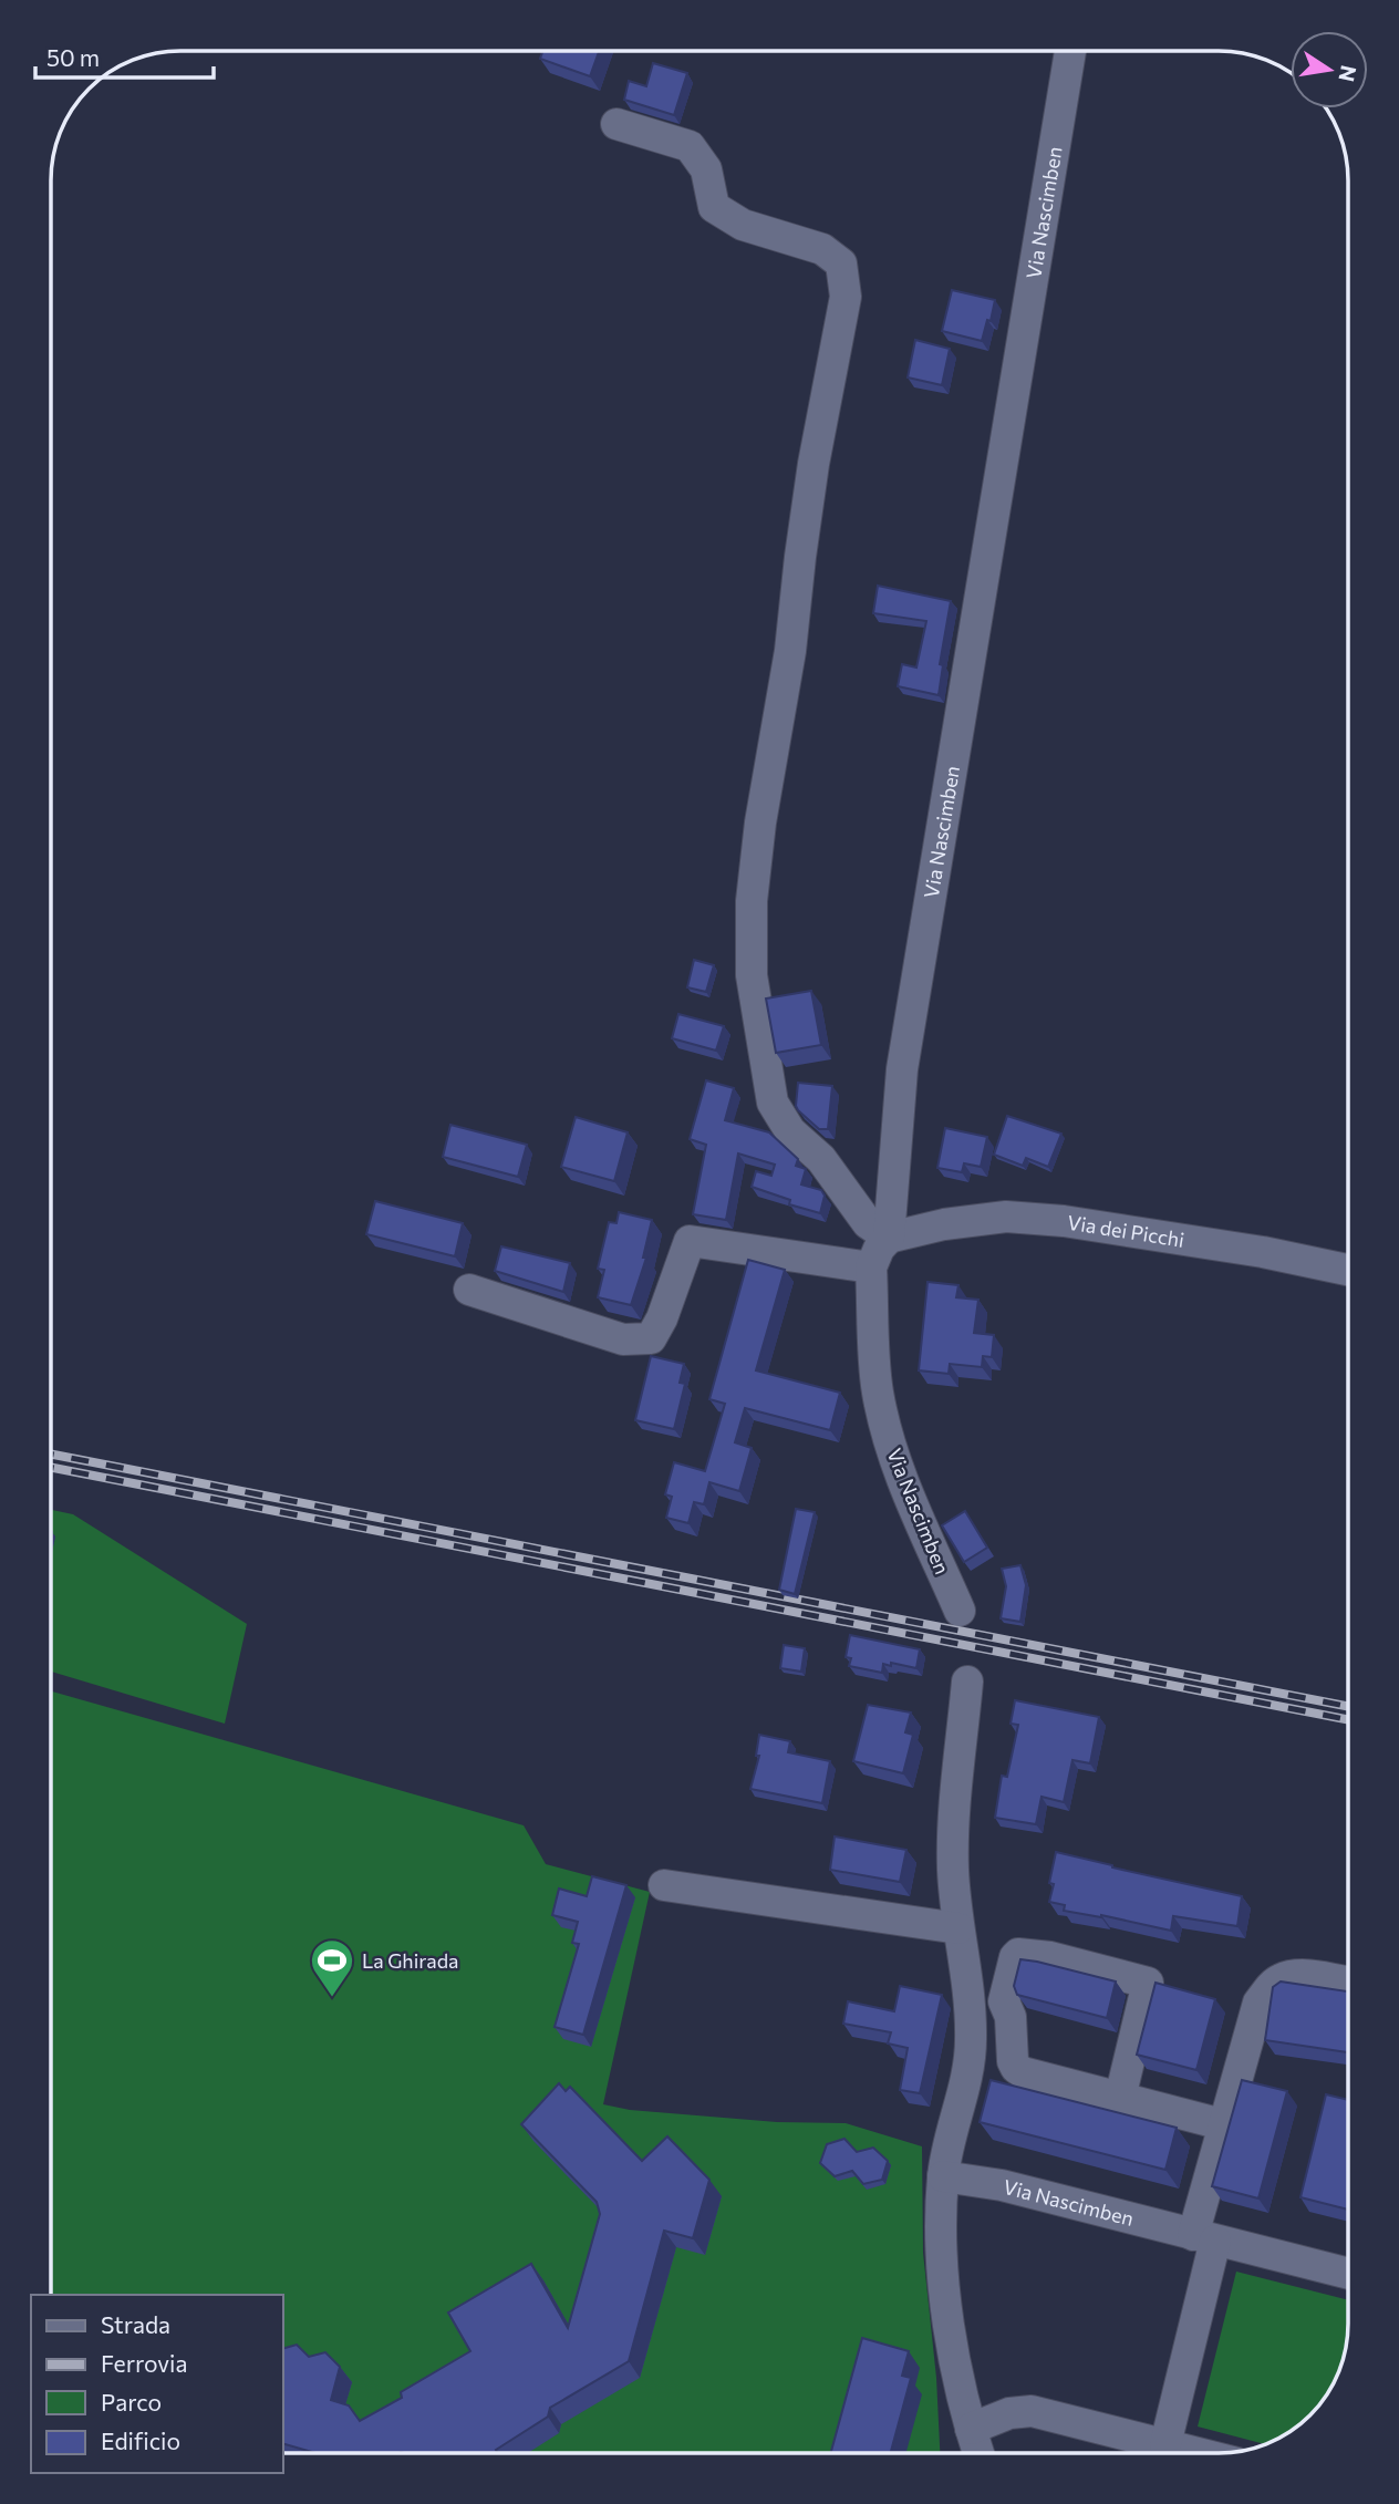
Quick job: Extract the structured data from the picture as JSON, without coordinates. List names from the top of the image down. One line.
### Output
{"streets":{"street":["Via Nascimben","Via dei Picchi"]},"crossings":[["Via Nascimben","Via dei Picchi"]],"places":{"sports":["La Ghirada"]},"legend":["Strada","Ferrovia","Parco","Edificio"],"scale_bar":"50 m","north":"right"}
